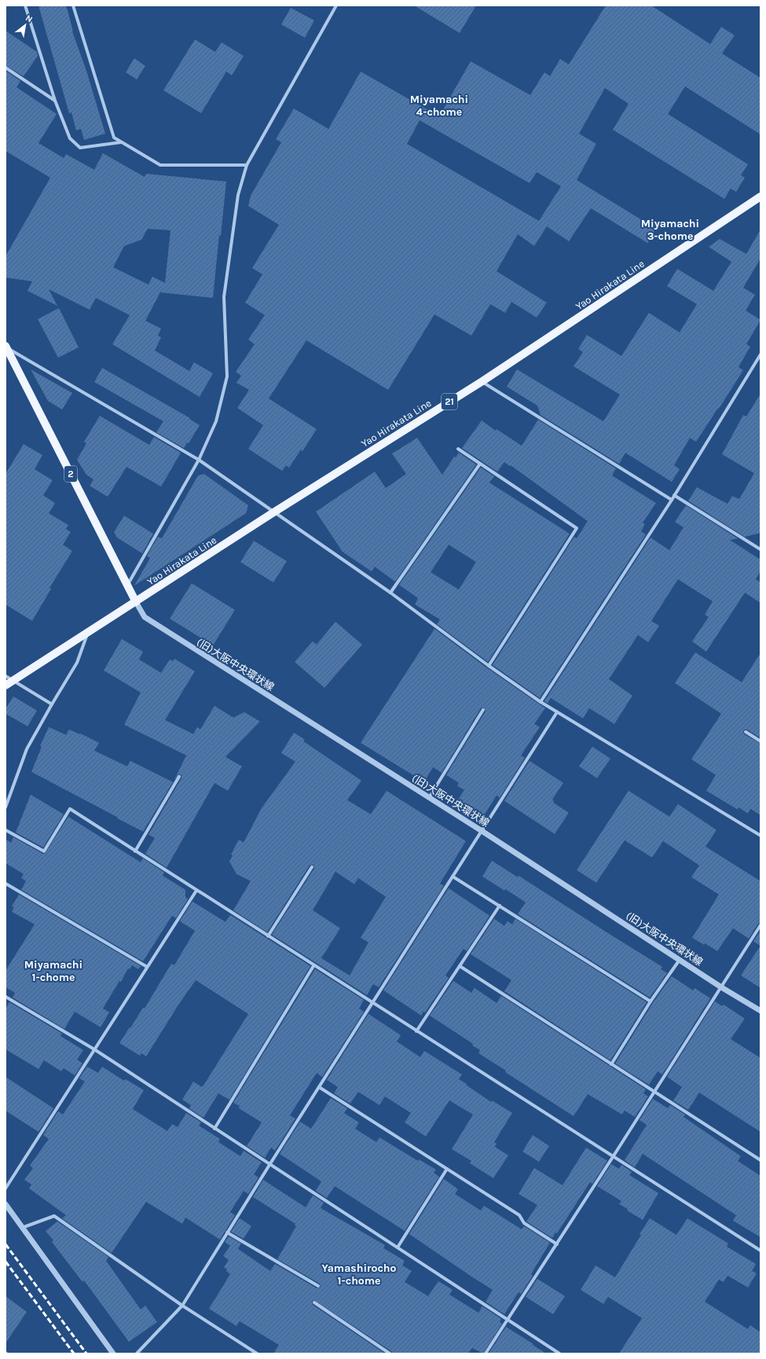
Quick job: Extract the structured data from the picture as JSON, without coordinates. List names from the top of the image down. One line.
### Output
{"streets":{"main road":["Yao Hirakata Line","21","2"],"street":["(旧)大阪中央環状線"]},"crossings":[["Yao Hirakata Line","2"],["Yao Hirakata Line","(旧)大阪中央環状線"],["2","(旧)大阪中央環状線"]],"districts":["Miyamachi 4-chome","Miyamachi 3-chome","Miyamachi 1-chome","Yamashirocho 1-chome"],"north":"top right"}
